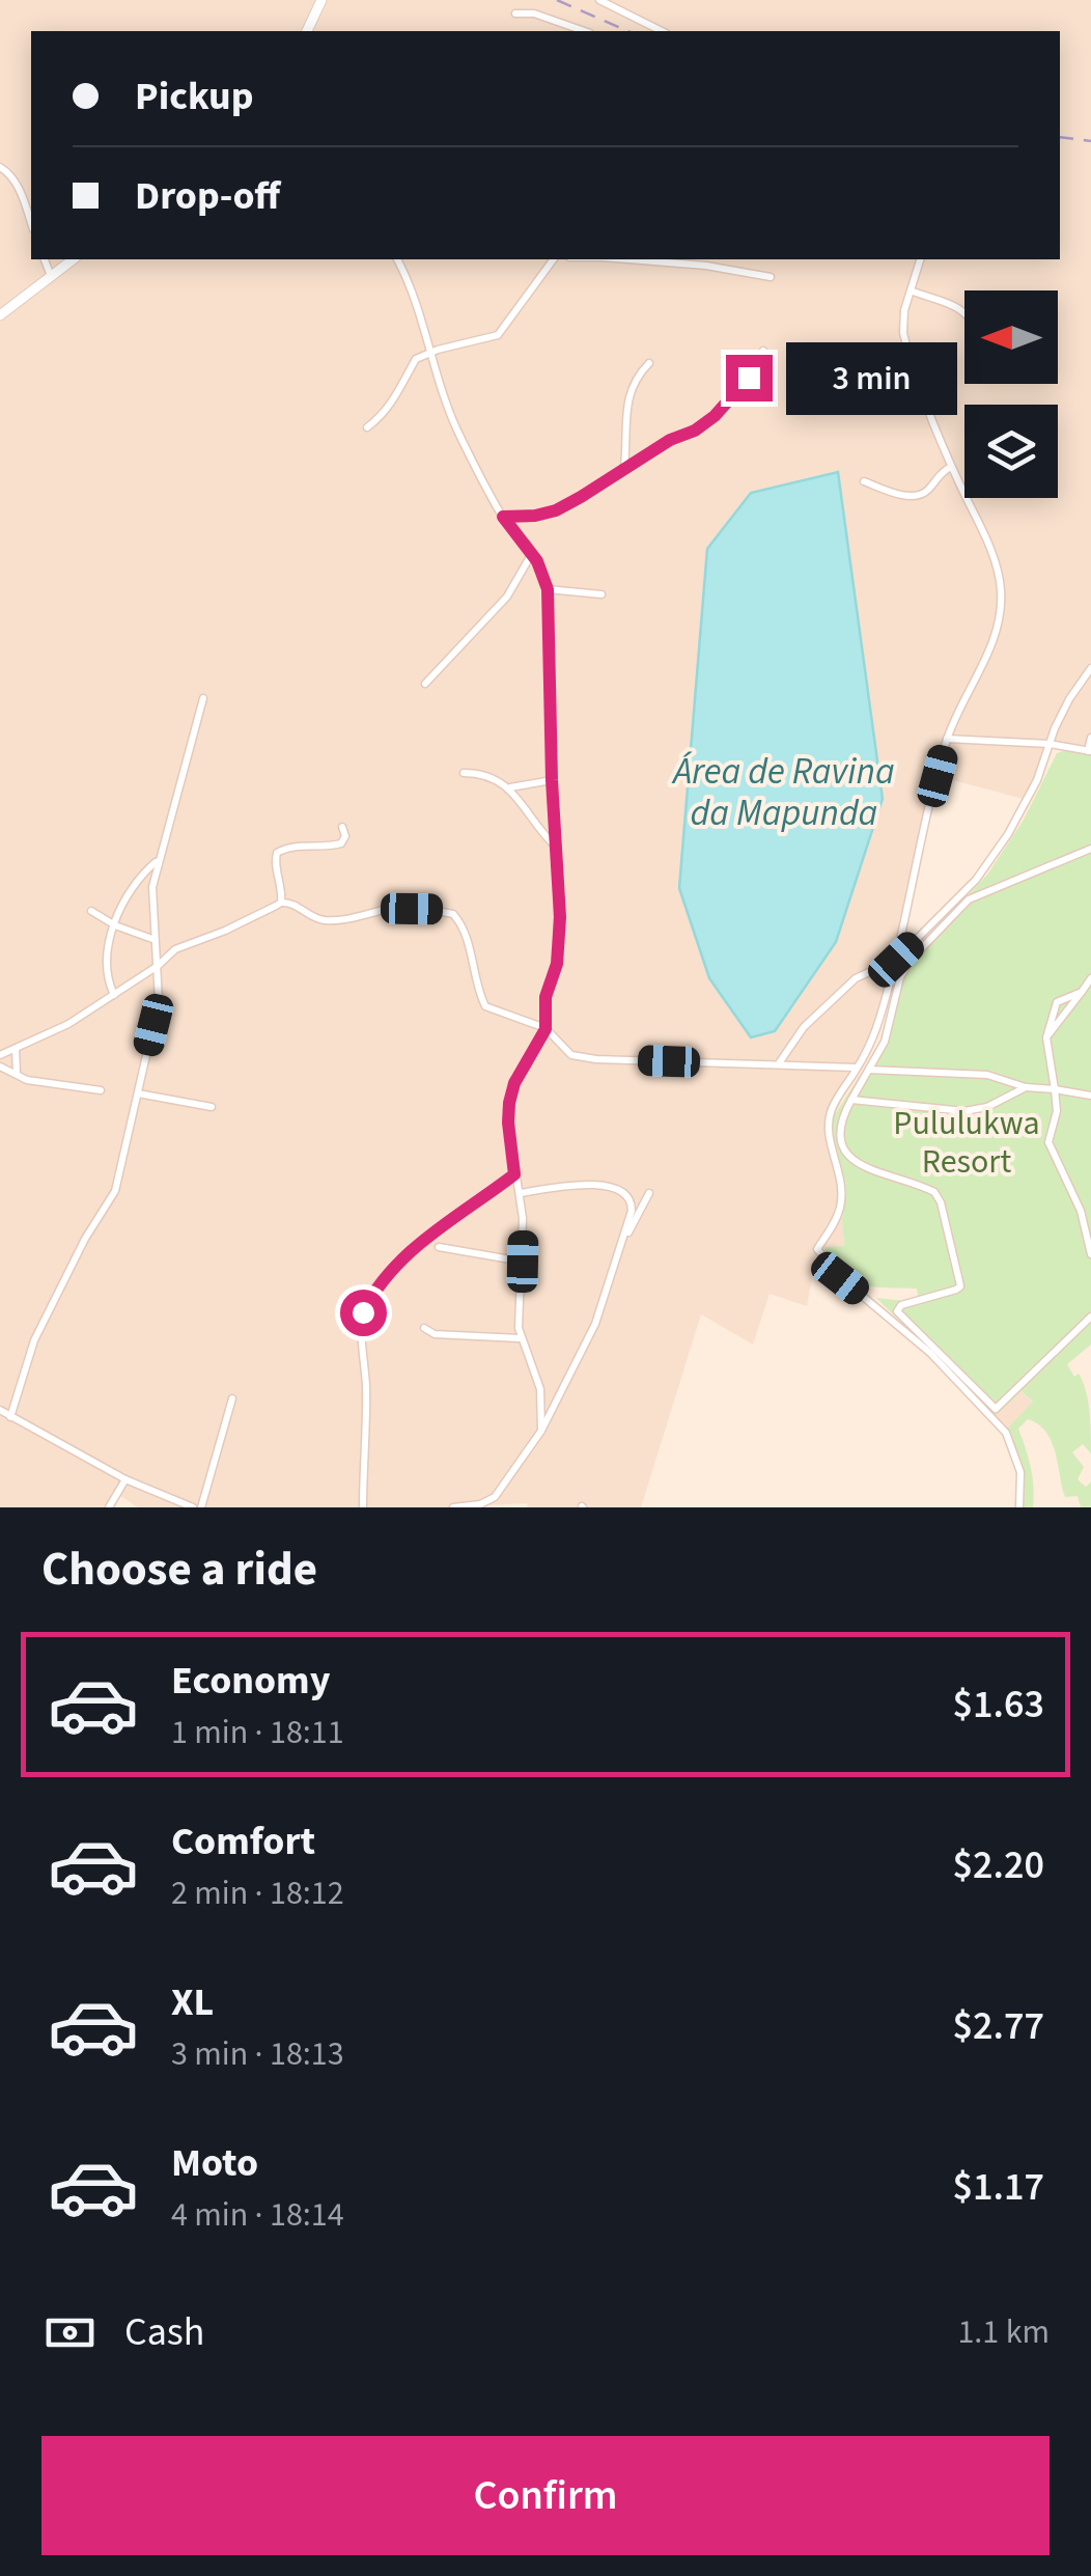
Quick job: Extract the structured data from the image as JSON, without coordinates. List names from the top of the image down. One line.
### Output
{"water":["Área de Ravina da Mapunda"],"parks":["Pululukwa Resort"],"north":"left","page":{"banner":["Pickup","Drop-off"],"bubble":"3 min","heading":"Choose a ride","list":[{"name":"Economy","note":"1 min · 18:11","value":"$1.63"},{"name":"Comfort","note":"2 min · 18:12","value":"$2.20"},{"name":"XL","note":"3 min · 18:13","value":"$2.77"},{"name":"Moto","note":"4 min · 18:14","value":"$1.17"}],"pay":["Cash","1.1 km"],"buttons":"Confirm"}}
